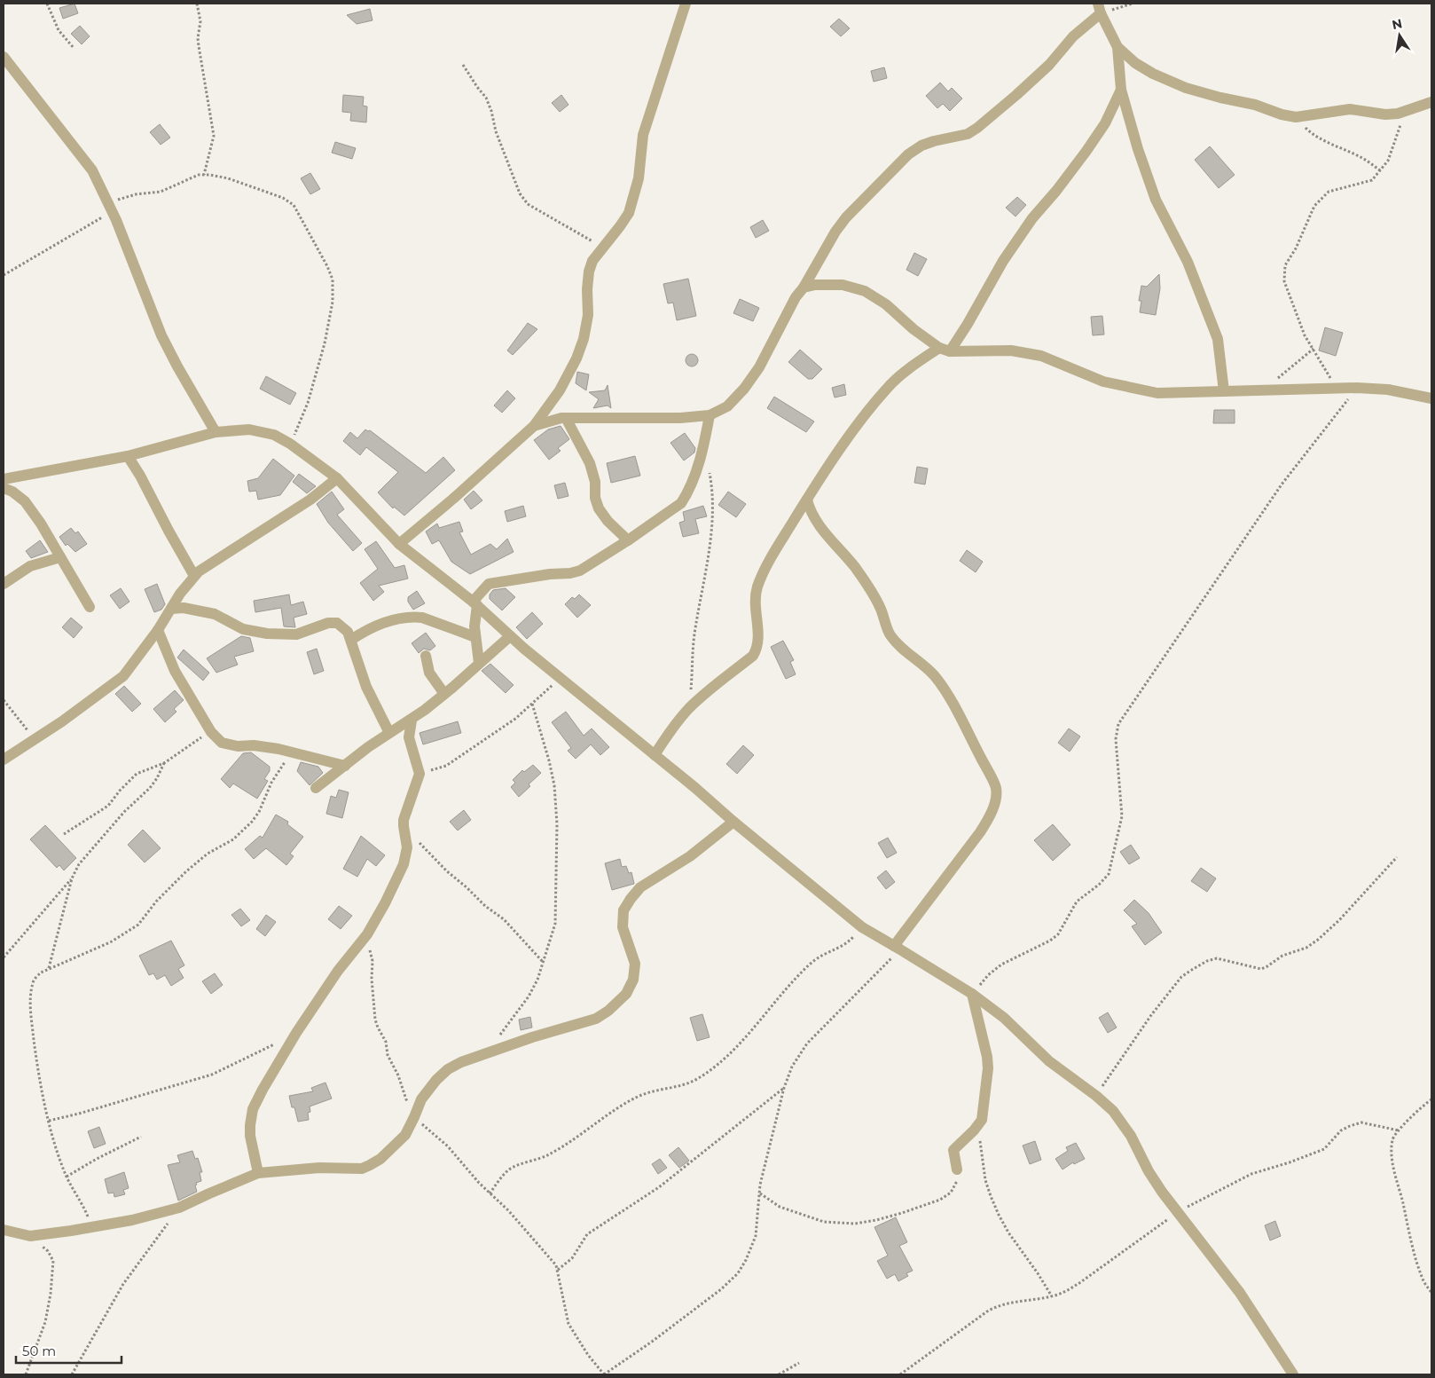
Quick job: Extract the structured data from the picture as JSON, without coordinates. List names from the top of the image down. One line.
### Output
{"scale_bar":"50 m","north":"top"}
